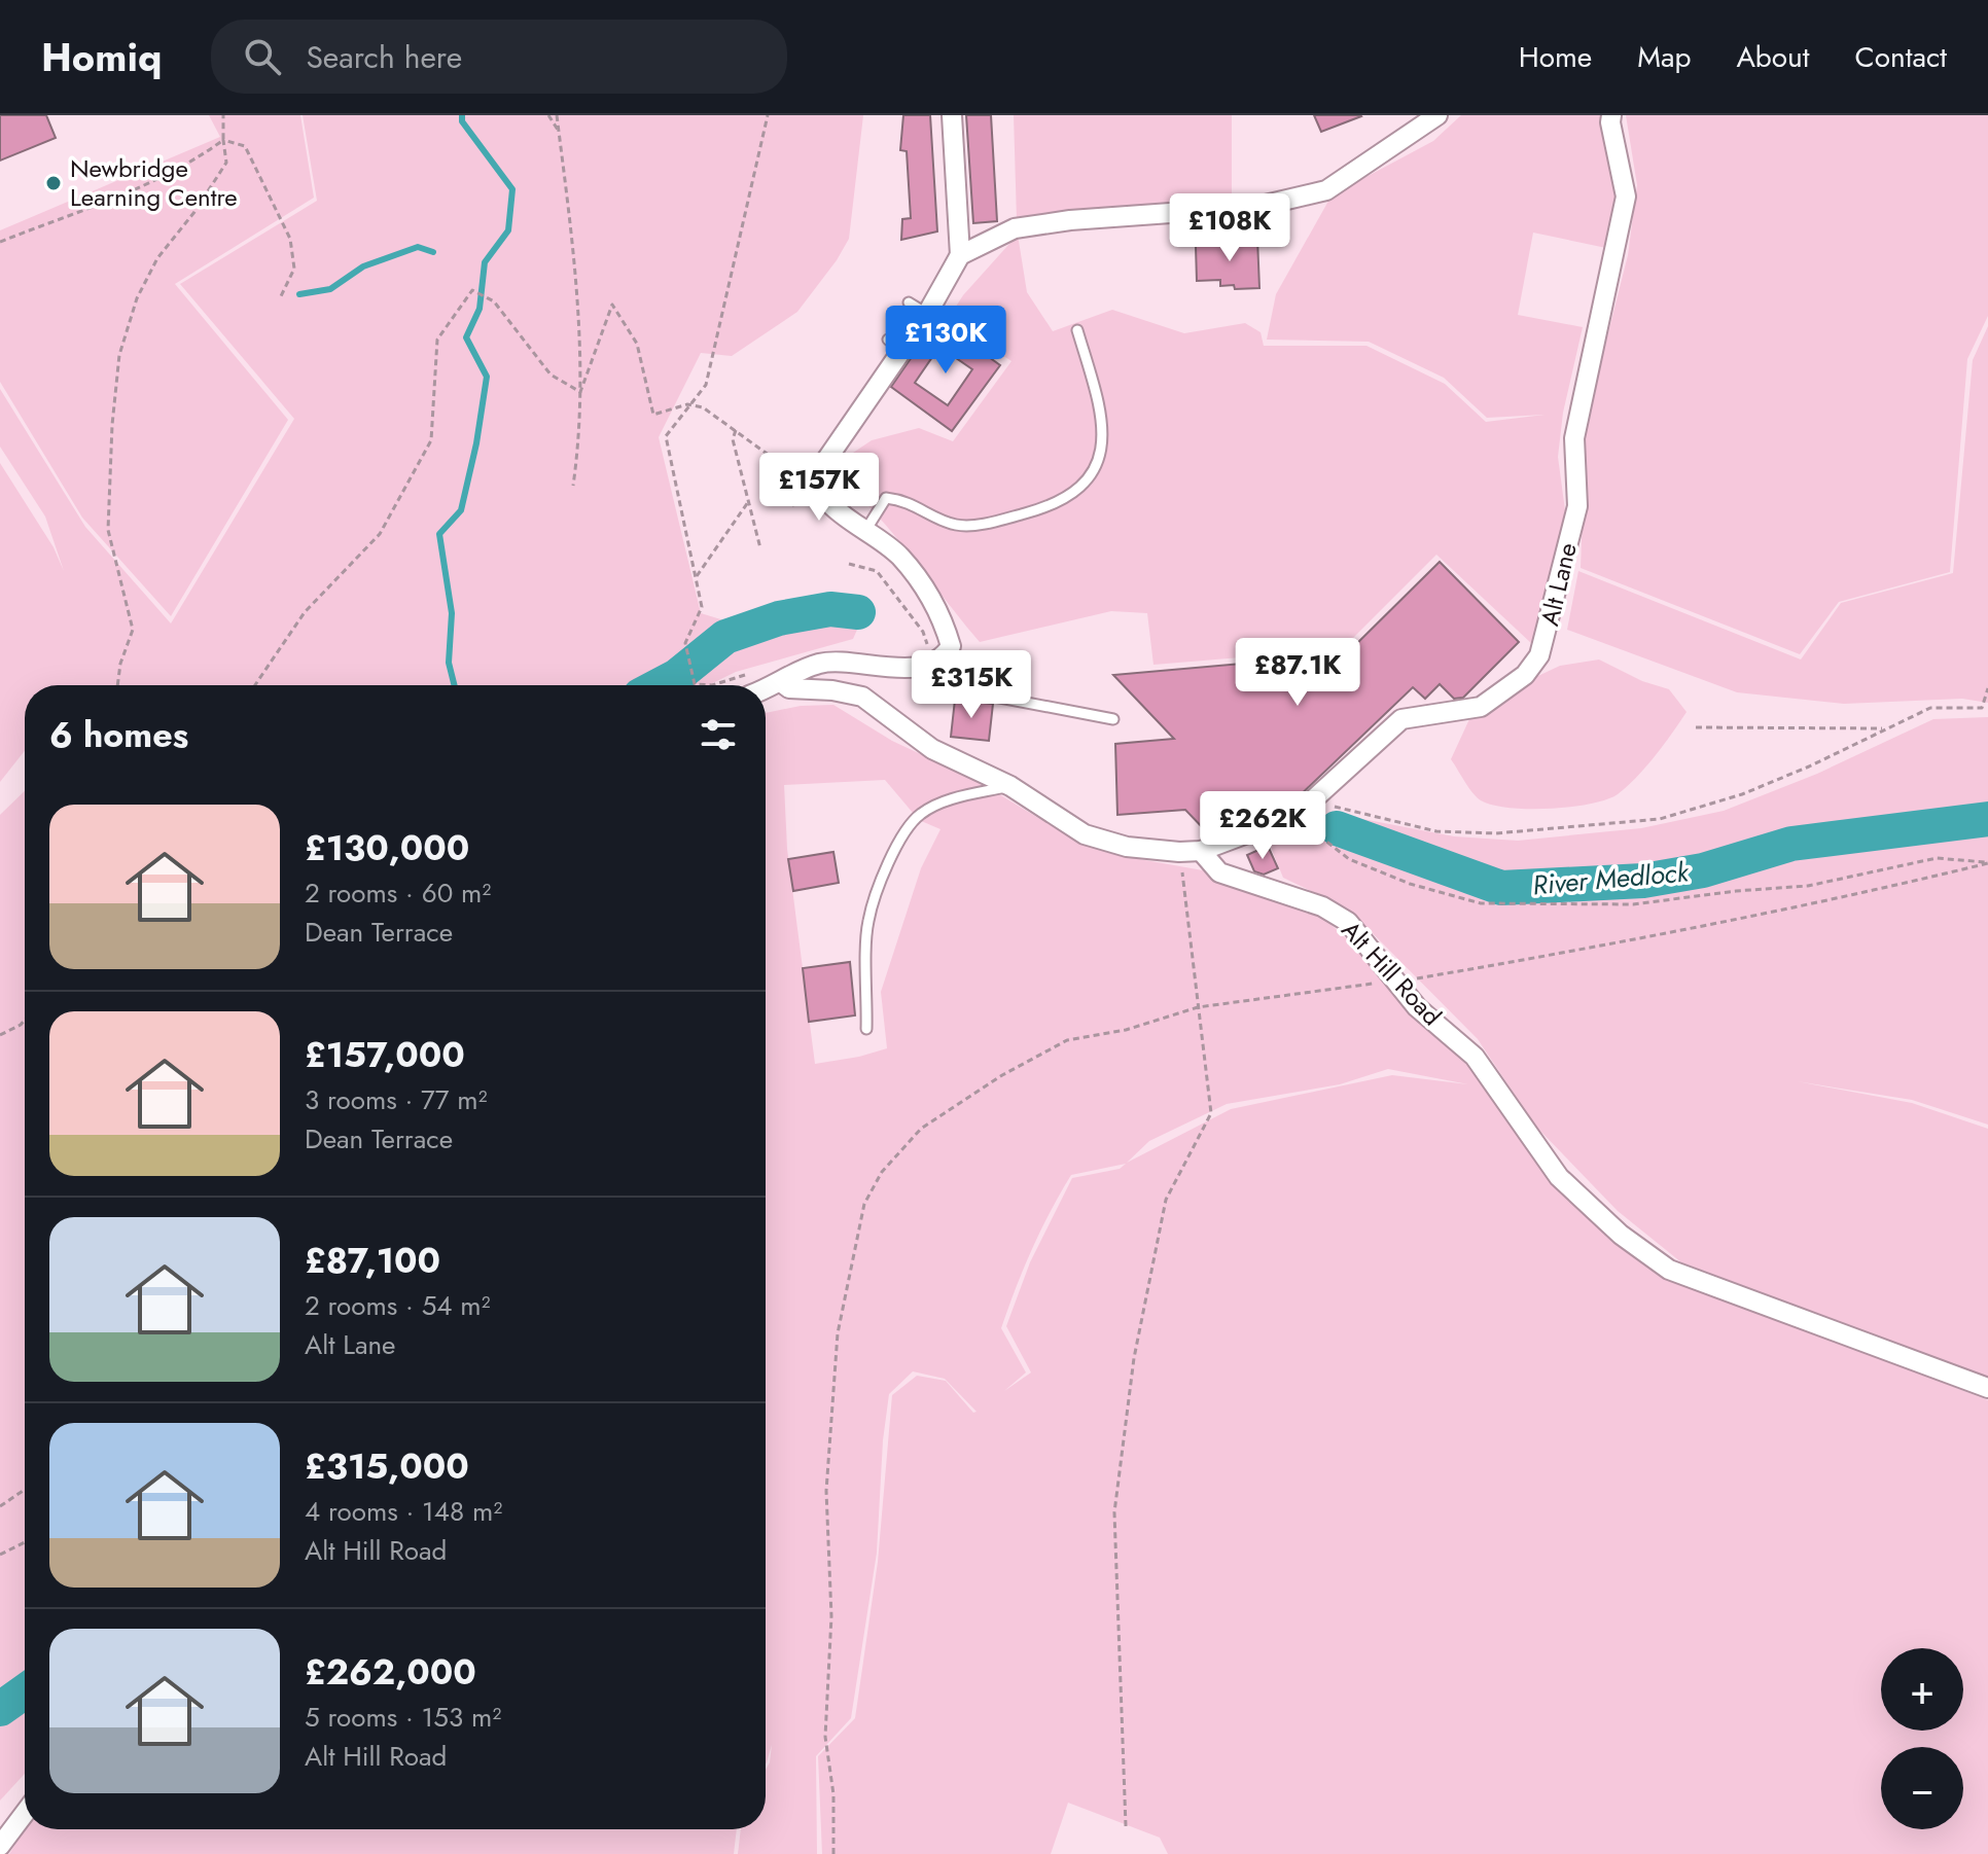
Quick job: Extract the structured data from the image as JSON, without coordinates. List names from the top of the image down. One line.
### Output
{"streets":{"street":["Alt Lane","Alt Hill Road"]},"crossings":[["Alt Lane","Alt Hill Road"]],"water":["River Medlock"],"places":["Newbridge Learning Centre"],"page":{"header":"Homiq","search":"Search here","nav":["Home","Map","About","Contact"],"price":["£108K","£130K","£157K","£87.1K","£315K","£262K"],"heading":"6 homes","list":[{"name":"£130,000","note":"2 rooms · 60 m² · Dean Terrace"},{"name":"£157,000","note":"3 rooms · 77 m² · Dean Terrace"},{"name":"£87,100","note":"2 rooms · 54 m² · Alt Lane"},{"name":"£315,000","note":"4 rooms · 148 m² · Alt Hill Road"},{"name":"£262,000","note":"5 rooms · 153 m² · Alt Hill Road"}],"map_buttons":["+","−"]}}
